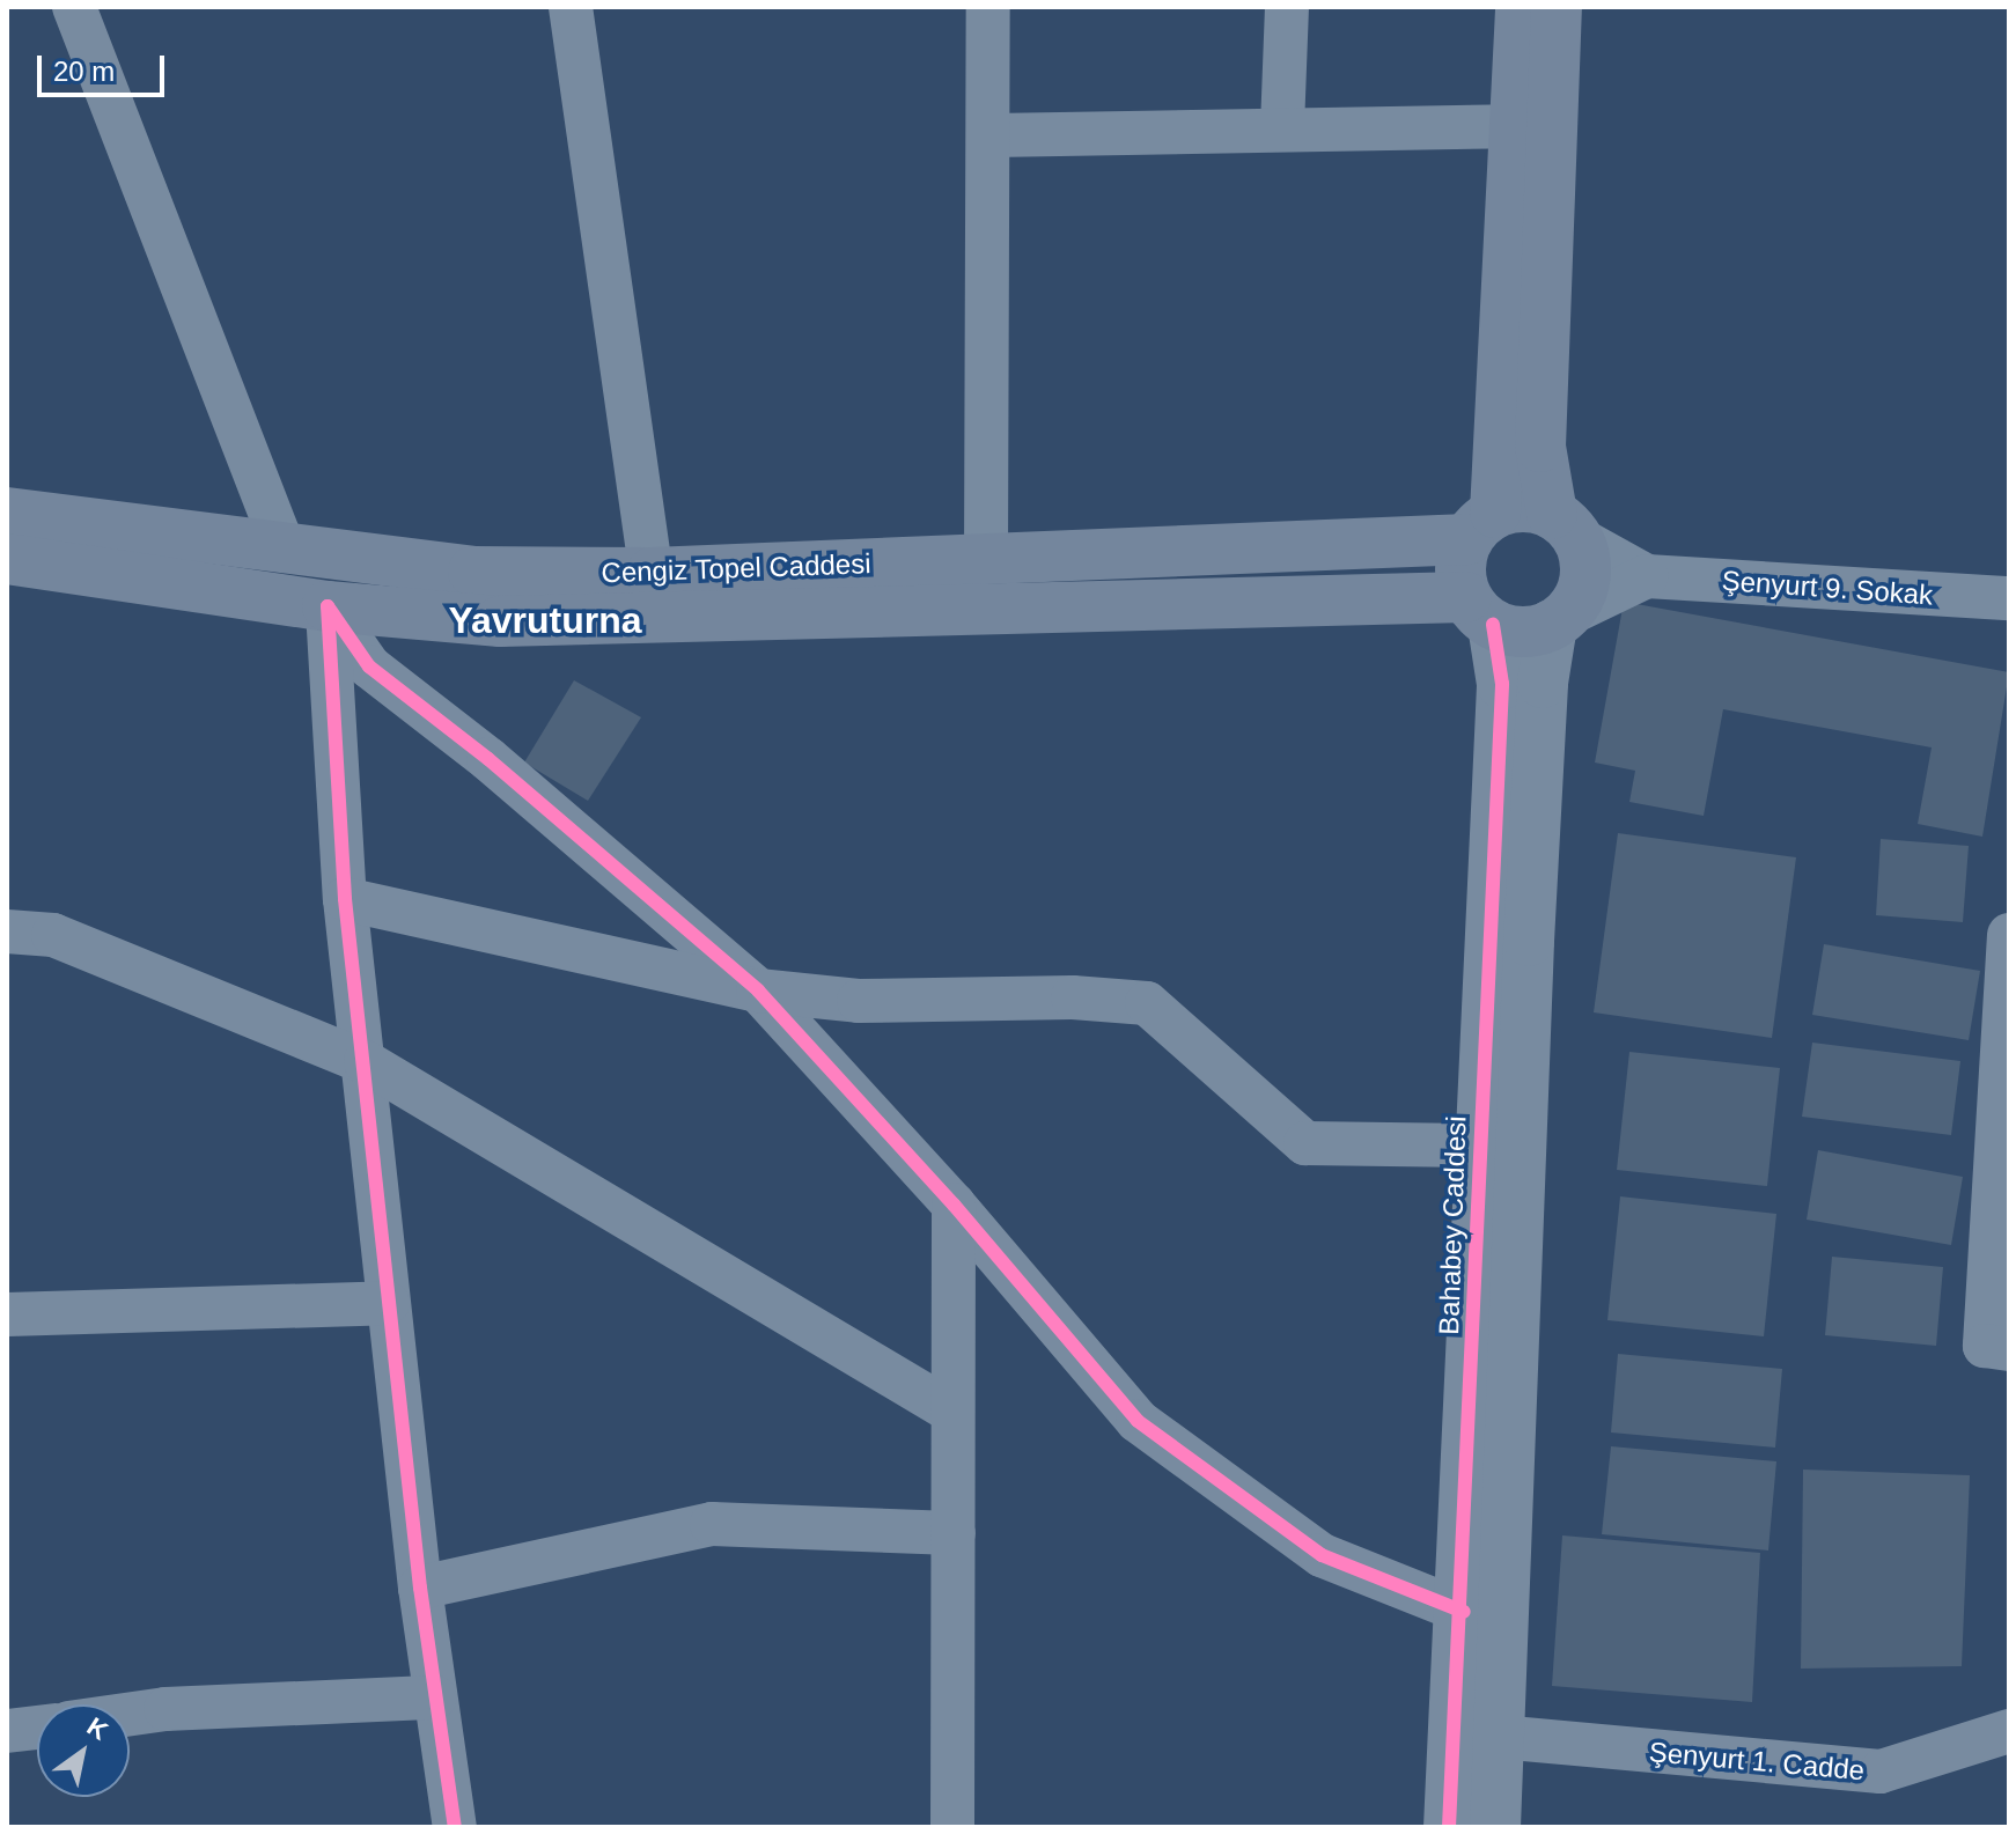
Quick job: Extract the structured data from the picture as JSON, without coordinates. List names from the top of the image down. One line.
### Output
{"streets":{"main road":["Cengiz Topel Caddesi"],"street":["Şenyurt 9. Sokak","Bahabey Caddesi","Şenyurt 1. Cadde"]},"crossings":[["Cengiz Topel Caddesi","Bahabey Caddesi"]],"districts":["Yavruturna"],"scale_bar":"20 m","north":"top right"}
